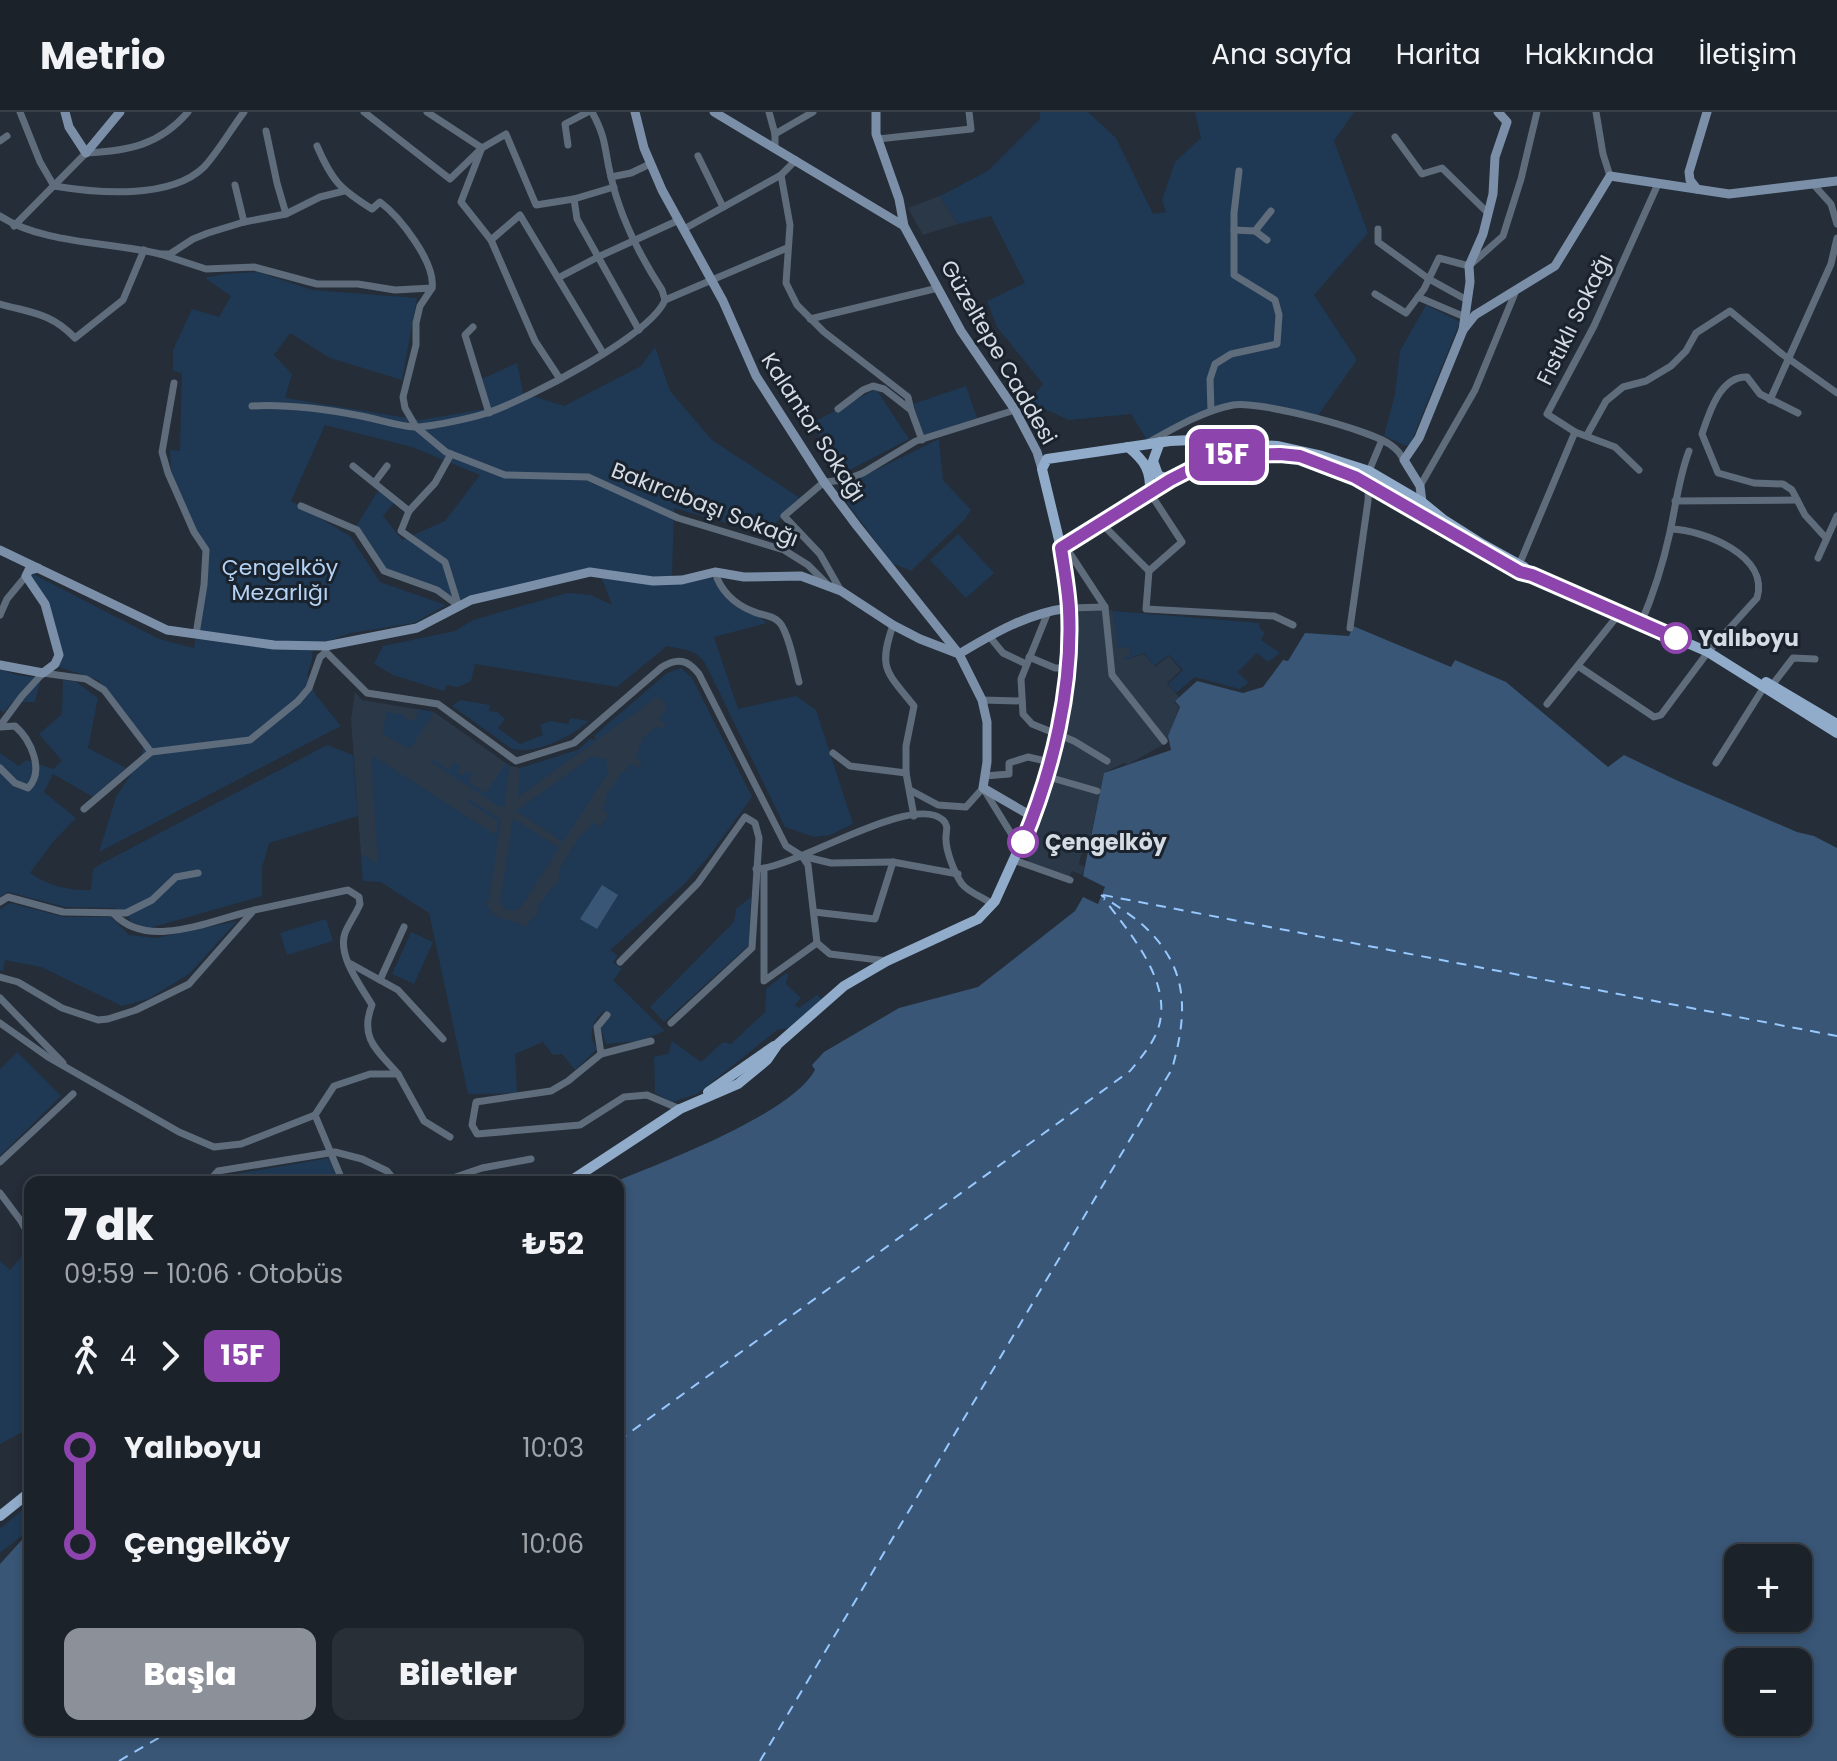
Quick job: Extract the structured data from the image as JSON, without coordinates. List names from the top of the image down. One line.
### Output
{"streets":{"main road":["Güzeltepe Caddesi"],"street":["Fıstıklı Sokağı","Kalantor Sokağı","Bakırcıbaşı Sokağı"]},"parks":["Çengelköy Mezarlığı"],"places":["Yalıboyu","Çengelköy"],"lines":["bus line 15F"],"page":{"header":"Metrio","nav":["Ana sayfa","Harita","Hakkında","İletişim"],"on_map":"15F","heading":["7 dk","09:59 – 10:06 · Otobüs","₺52"],"legs":["4","15F"],"list":[{"name":"Yalıboyu","value":"10:03"},{"name":"Çengelköy","value":"10:06"}],"map_buttons":["+","−"],"buttons":["Başla","Biletler"]}}
